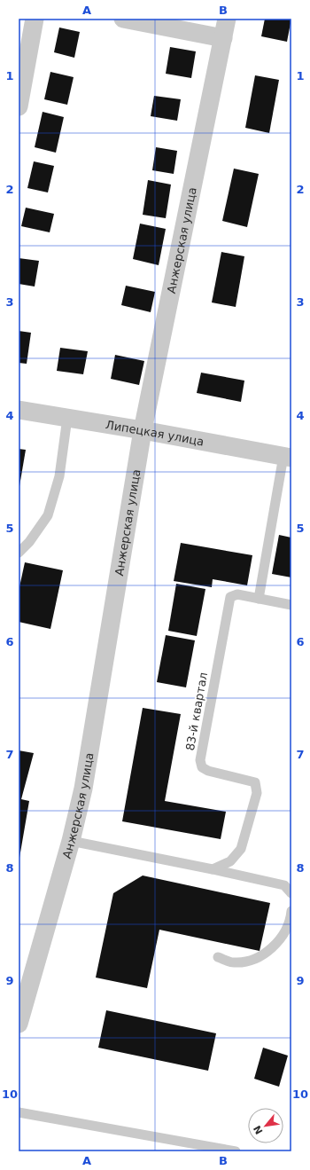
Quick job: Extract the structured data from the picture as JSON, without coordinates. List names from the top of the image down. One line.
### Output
{"streets":{"street":["Анжерская улица","Липецкая улица"],"lane":["83-й квартал"]},"crossings":[["Анжерская улица","Липецкая улица"]],"north":"bottom left","grid":{"columns":["A","B"],"rows":["1","2","3","4","5","6","7","8","9","10"]}}
